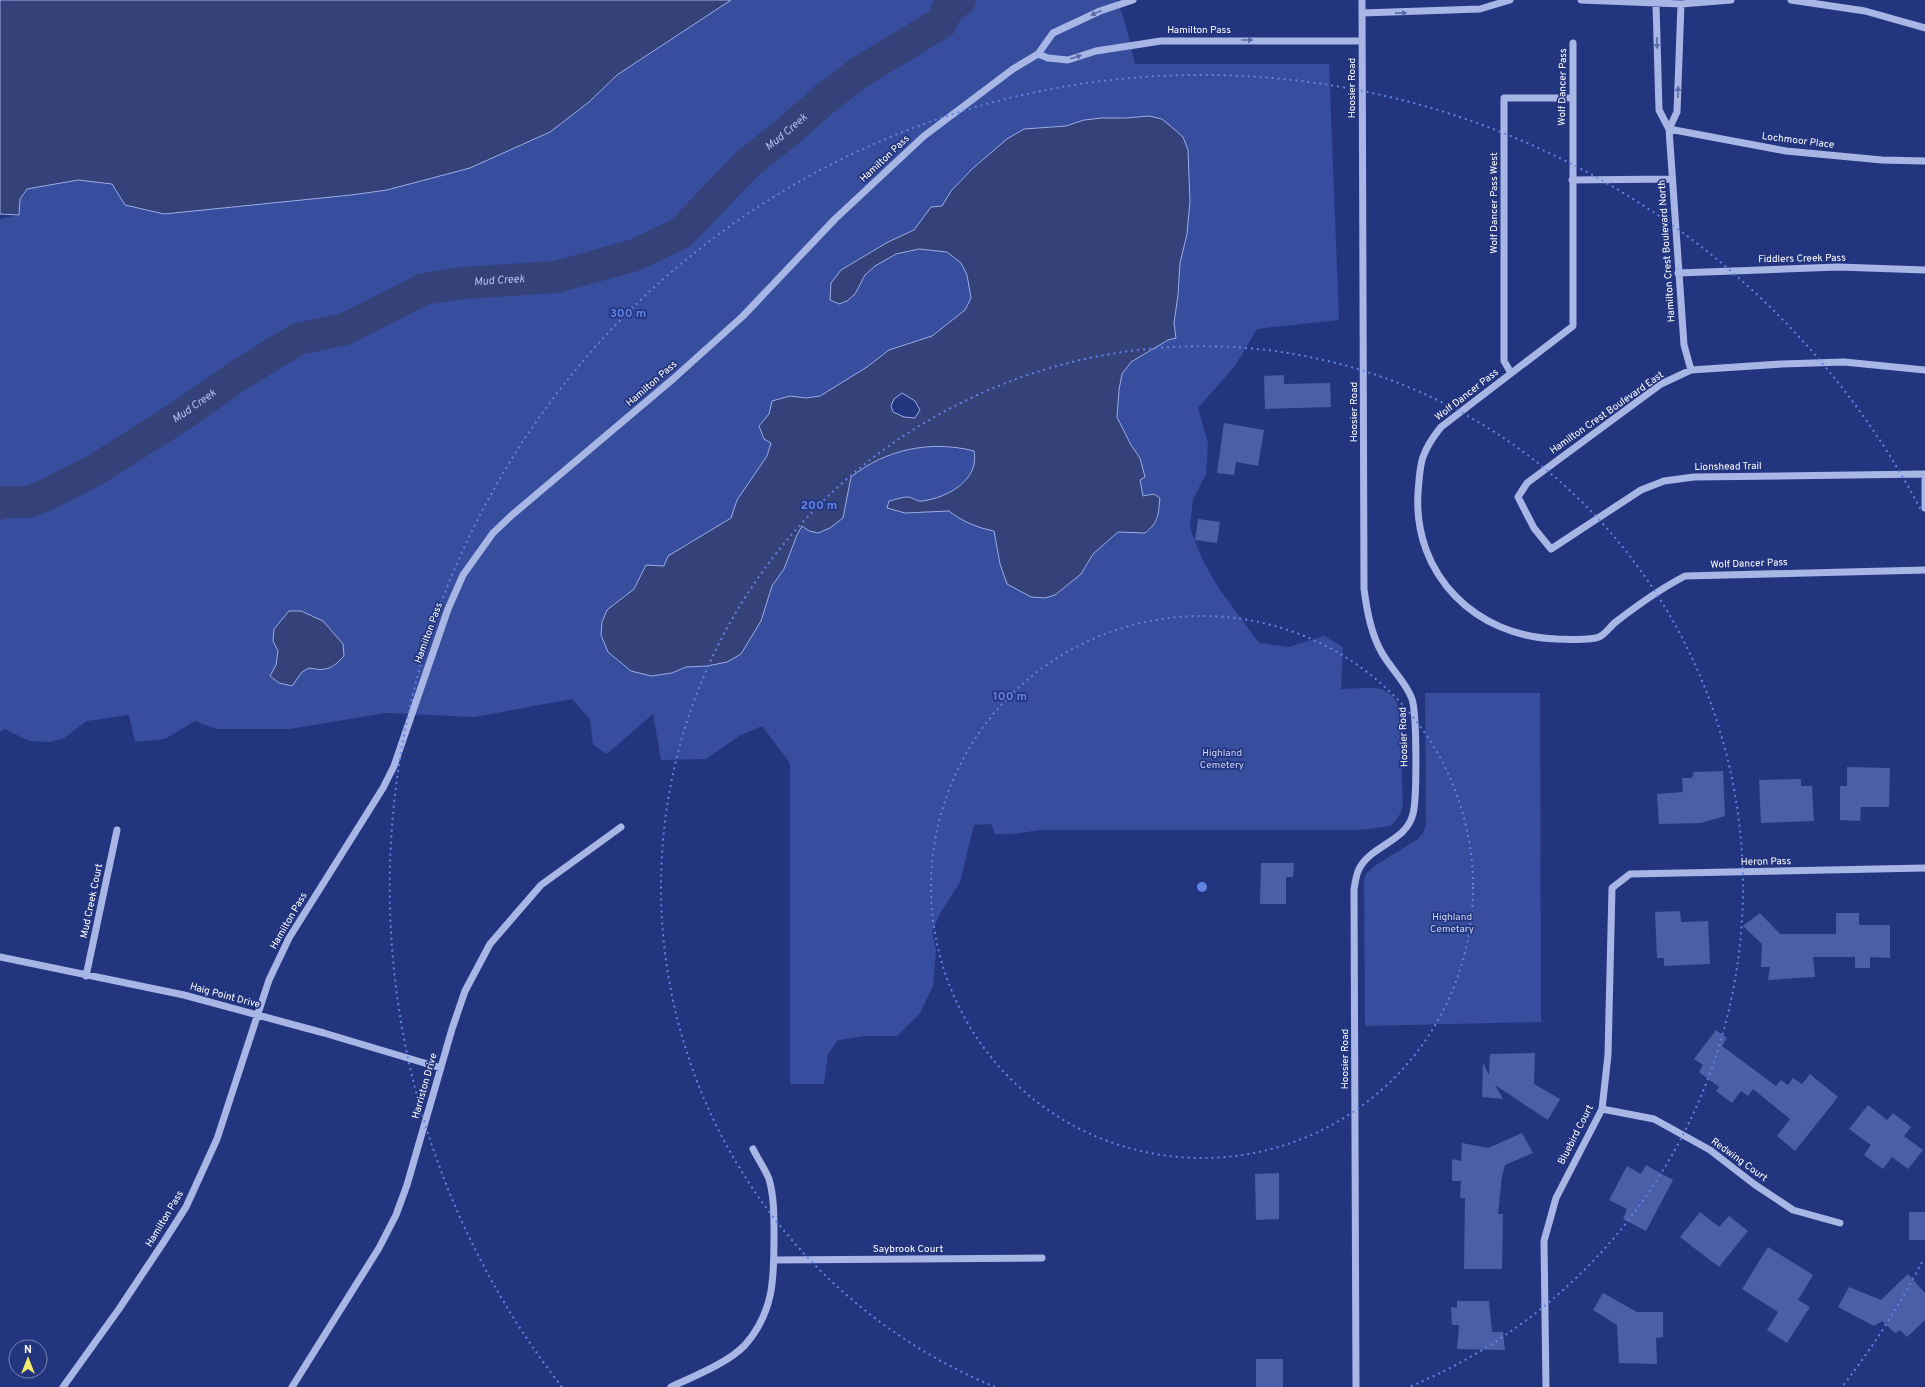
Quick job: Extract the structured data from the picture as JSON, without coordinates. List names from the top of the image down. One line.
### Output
{"streets":{"street":["Hamilton Pass","Wolf Dancer Pass","Hoosier Road","Lochmoor Place","Wolf Dancer Pass West","Hamilton Crest Boulevard North","Fiddlers Creek Pass","Hamilton Crest Boulevard East","Lionshead Trail","Heron Pass","Mud Creek Court","Haig Point Drive","Harriston Drive","Bluebird Court","Redwing Court","Saybrook Court"]},"crossings":[["Hamilton Pass","Hoosier Road"],["Hamilton Pass","Haig Point Drive"],["Wolf Dancer Pass","Wolf Dancer Pass West"],["Lochmoor Place","Hamilton Crest Boulevard North"],["Hamilton Crest Boulevard North","Fiddlers Creek Pass"],["Hamilton Crest Boulevard North","Hamilton Crest Boulevard East"],["Hamilton Crest Boulevard East","Lionshead Trail"],["Heron Pass","Bluebird Court"],["Mud Creek Court","Haig Point Drive"],["Haig Point Drive","Harriston Drive"],["Bluebird Court","Redwing Court"]],"water":["Mud Creek"],"parks":["Highland Cemetery","Highland Cemetary"],"north":"top","rings":["300 m","200 m","100 m"]}
